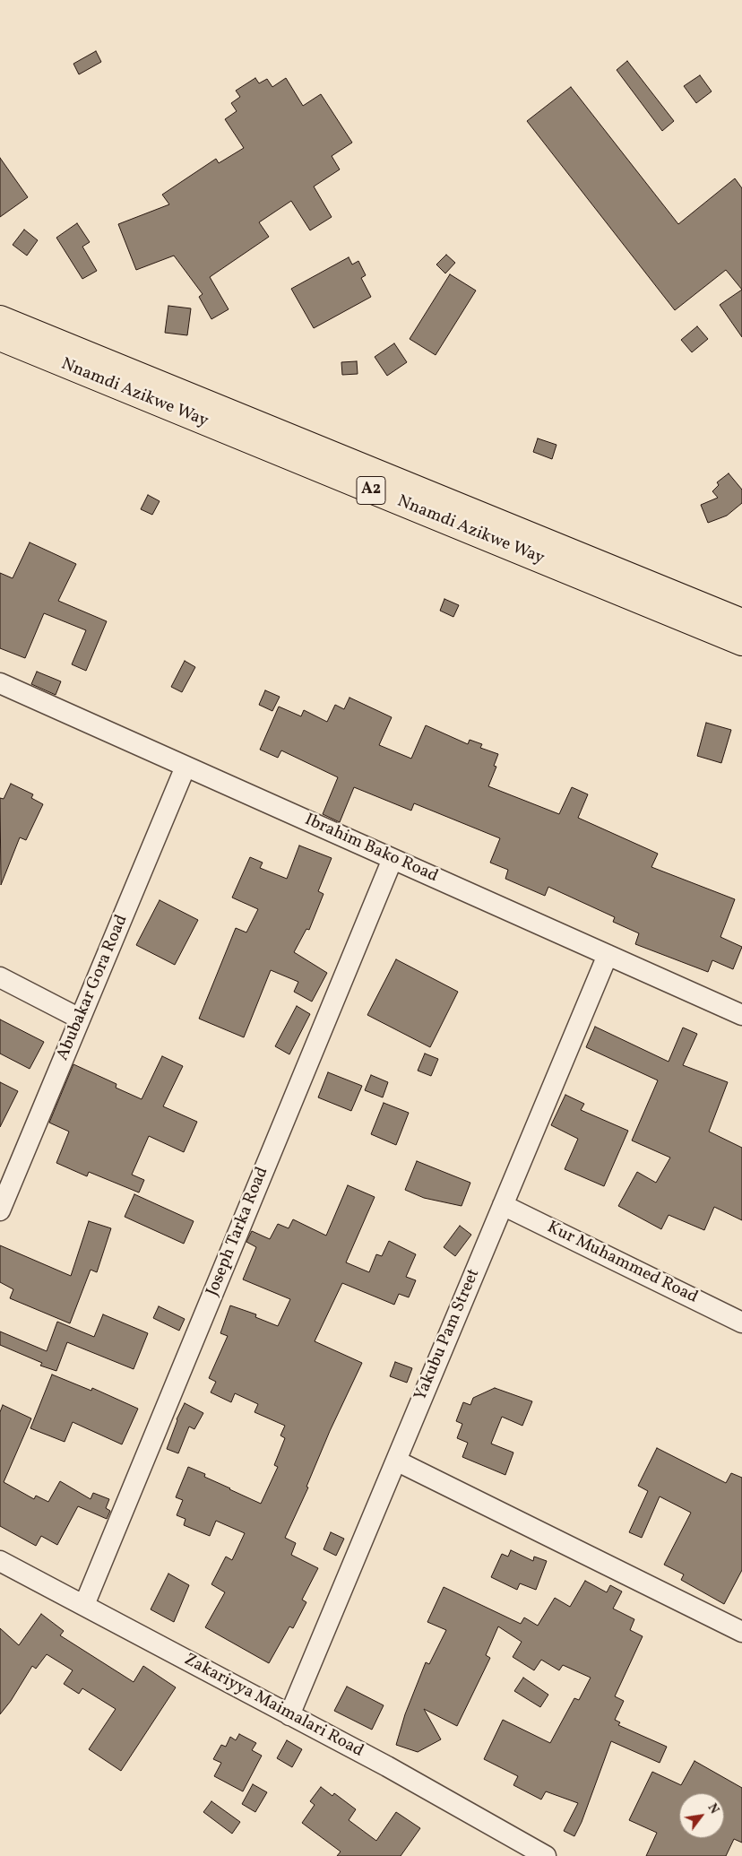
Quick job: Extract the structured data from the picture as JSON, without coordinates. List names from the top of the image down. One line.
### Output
{"streets":{"highway":["Nnamdi Azikwe Way","A2"],"street":["Ibrahim Bako Road","Abubakar Gora Road","Joseph Tarka Road","Kur Muhammed Road","Yakubu Pam Street","Zakariyya Maimalari Road"]},"crossings":[["Ibrahim Bako Road","Abubakar Gora Road"],["Ibrahim Bako Road","Joseph Tarka Road"],["Ibrahim Bako Road","Yakubu Pam Street"],["Joseph Tarka Road","Zakariyya Maimalari Road"],["Kur Muhammed Road","Yakubu Pam Street"],["Yakubu Pam Street","Zakariyya Maimalari Road"]],"north":"top right"}
